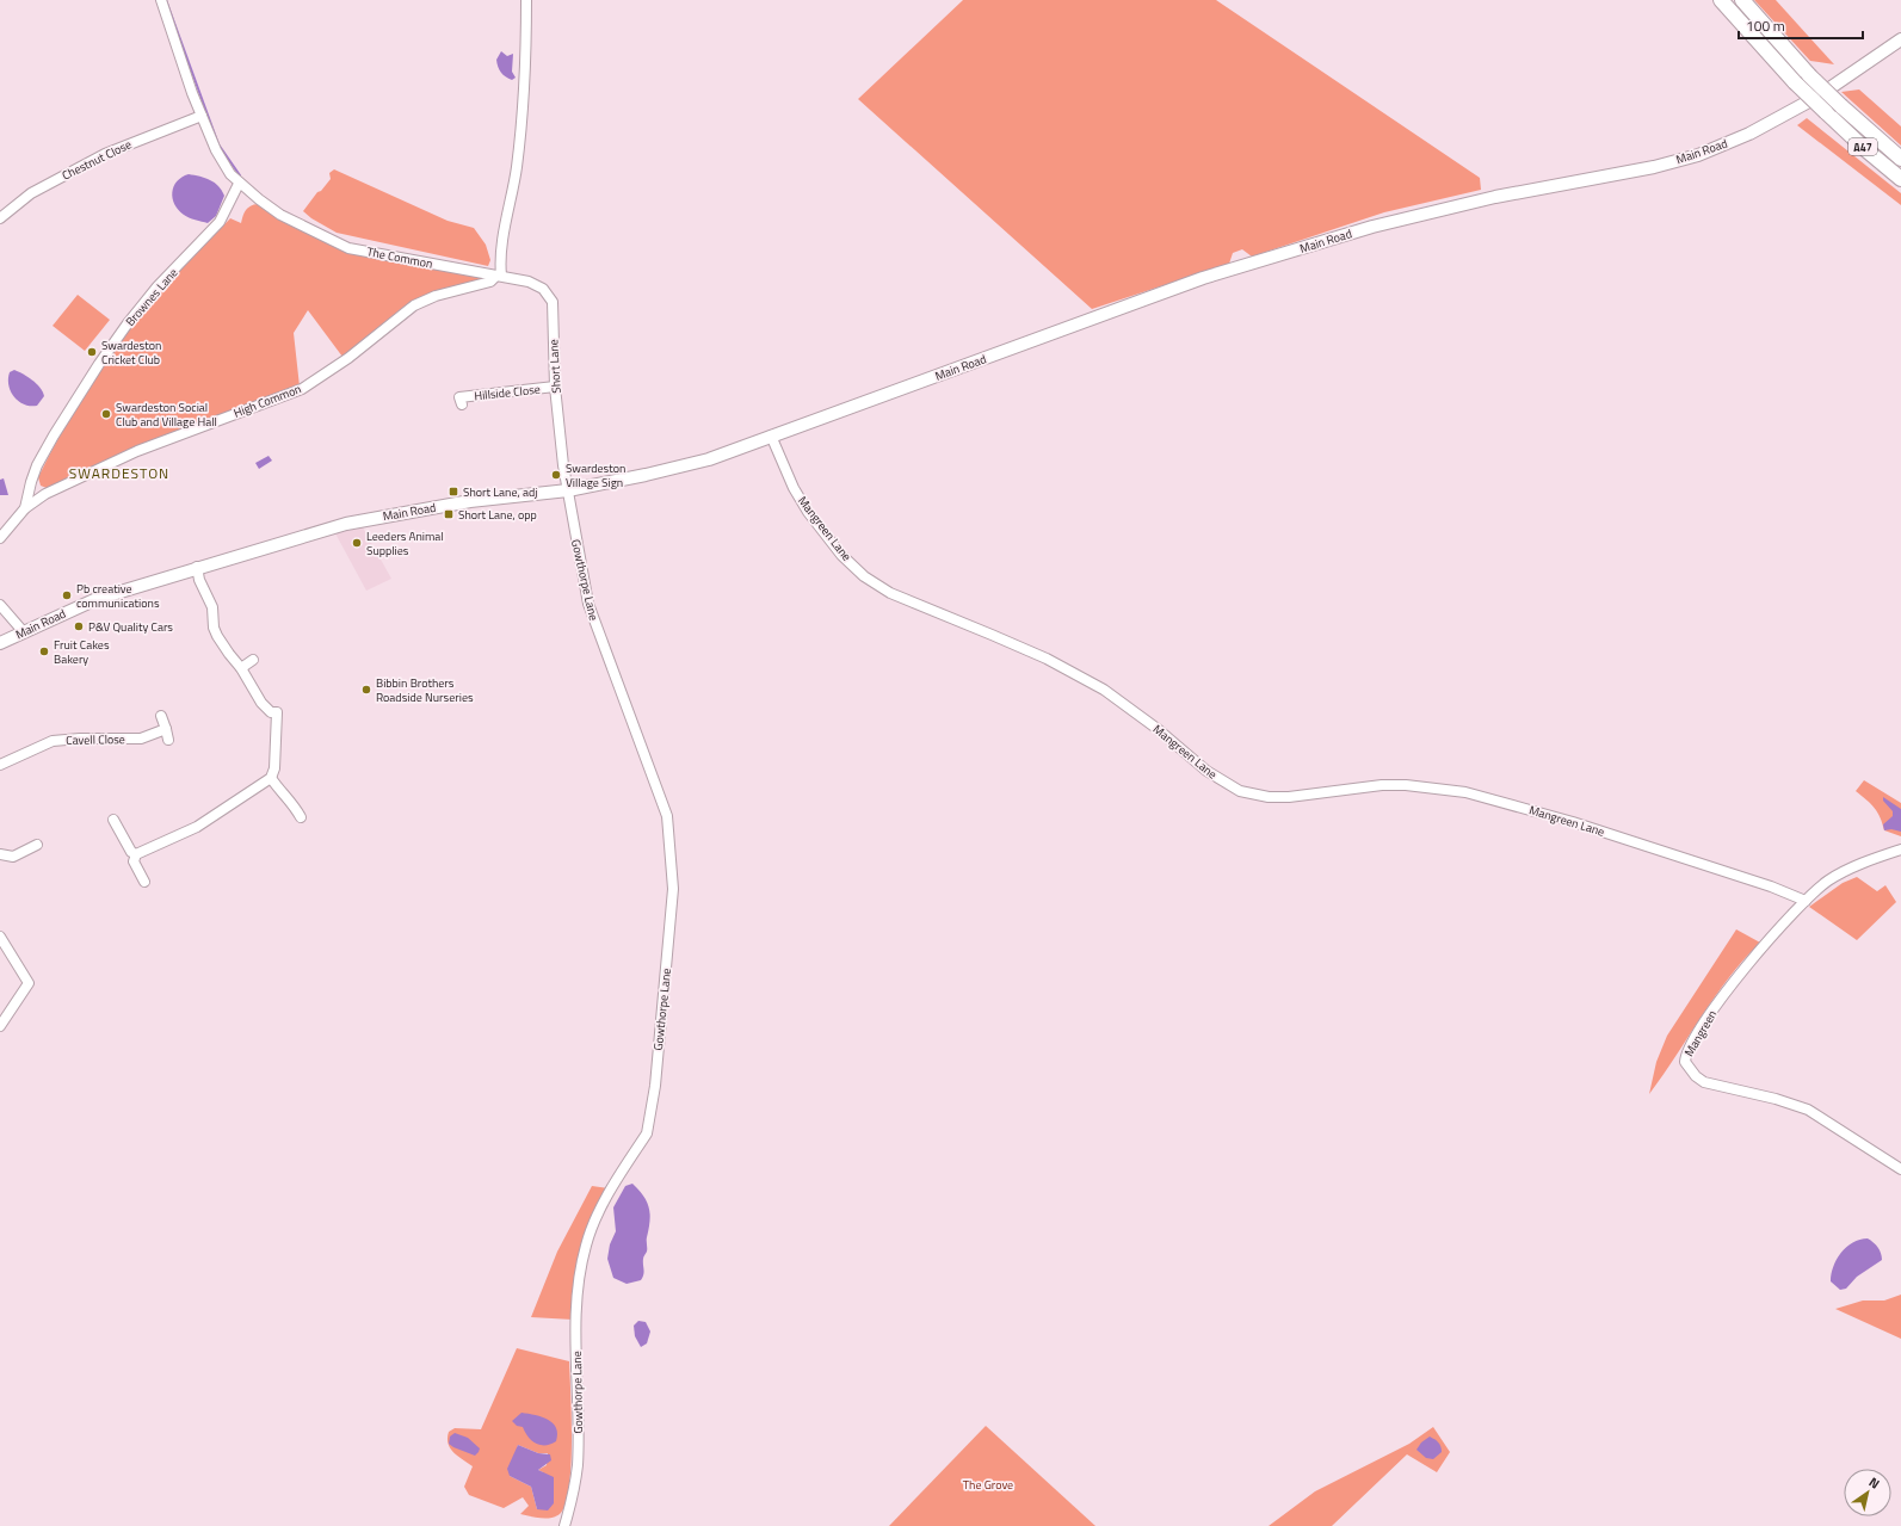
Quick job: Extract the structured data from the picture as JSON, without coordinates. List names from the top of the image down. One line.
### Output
{"streets":{"highway":["A47"],"main road":["Main Road"],"street":["Chestnut Close","The Common","Brownes Lane","Short Lane","Hillside Close","High Common","Mangreen Lane","Gowthorpe Lane","Cavell Close","Mangreen"]},"crossings":[["Main Road","Short Lane"],["Main Road","Mangreen Lane"],["Main Road","Gowthorpe Lane"],["Chestnut Close","The Common"],["The Common","Brownes Lane"],["The Common","Short Lane"],["The Common","High Common"],["Brownes Lane","High Common"],["Short Lane","Hillside Close"],["Short Lane","High Common"],["Short Lane","Gowthorpe Lane"],["Mangreen Lane","Mangreen"]],"districts":["SWARDESTON"],"parks":["The Grove"],"places":{"other":["Swardeston Cricket Club","Swardeston Social Club and Village Hall","Swardeston Village Sign","Leeders Animal Supplies","Pb creative communications","P&V Quality Cars","Fruit Cakes Bakery","Bibbin Brothers Roadside Nurseries"],"transit":["Short Lane, adj","Short Lane, opp"]},"scale_bar":"100 m","north":"top right"}
